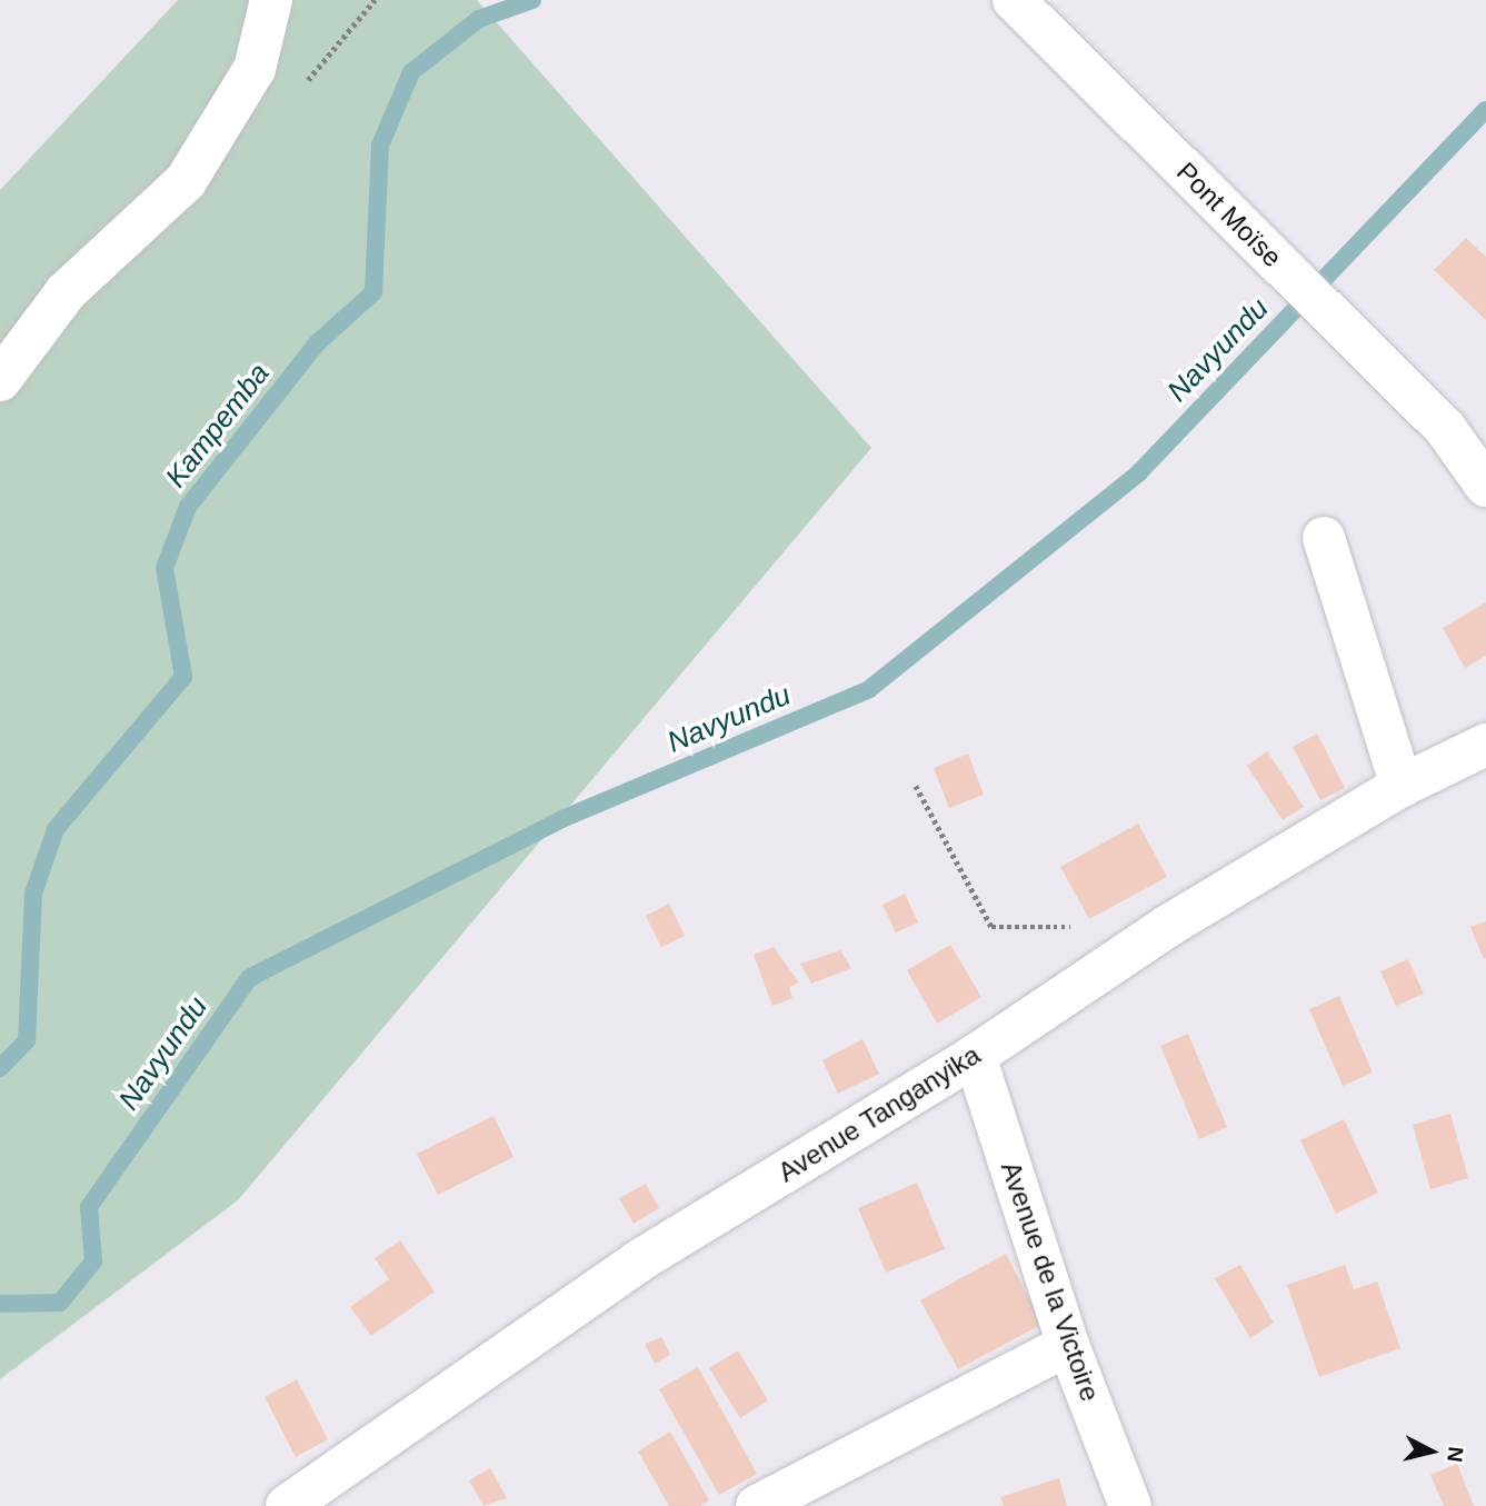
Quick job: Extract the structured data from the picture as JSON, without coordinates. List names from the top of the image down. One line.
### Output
{"streets":{"street":["Pont Moïse","Avenue Tanganyika","Avenue de la Victoire"]},"crossings":[["Avenue Tanganyika","Avenue de la Victoire"]],"water":["Navyundu","Kampemba"],"north":"right"}
